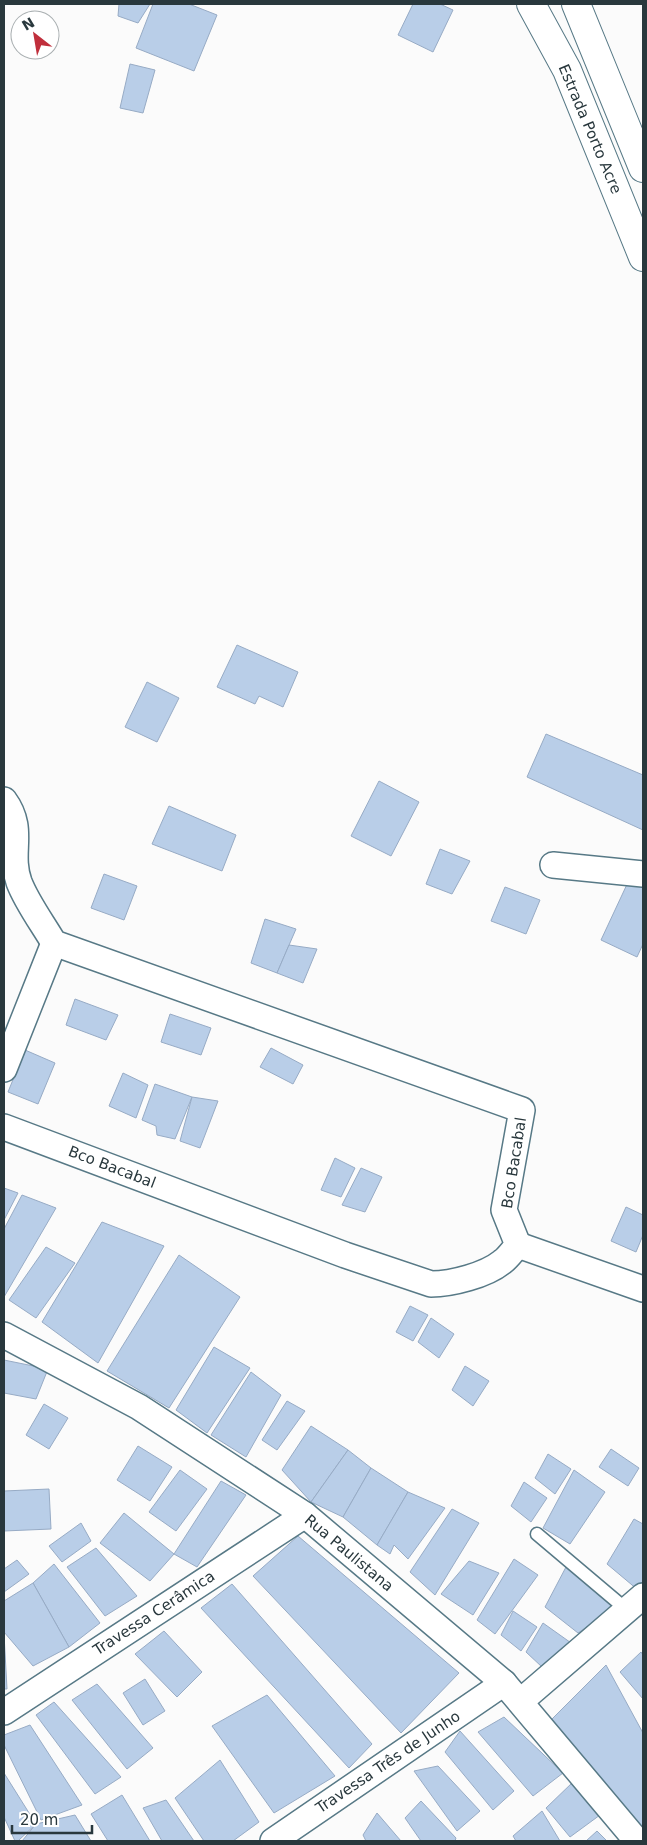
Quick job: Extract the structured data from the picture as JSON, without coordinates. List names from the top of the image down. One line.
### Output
{"streets":{"main road":["Estrada Porto Acre"],"street":["Bco Bacabal","Rua Paulistana","Travessa Cerâmica","Travessa Três de Junho"]},"crossings":[["Rua Paulistana","Travessa Cerâmica"],["Rua Paulistana","Travessa Três de Junho"]],"scale_bar":"20 m","north":"top left"}
